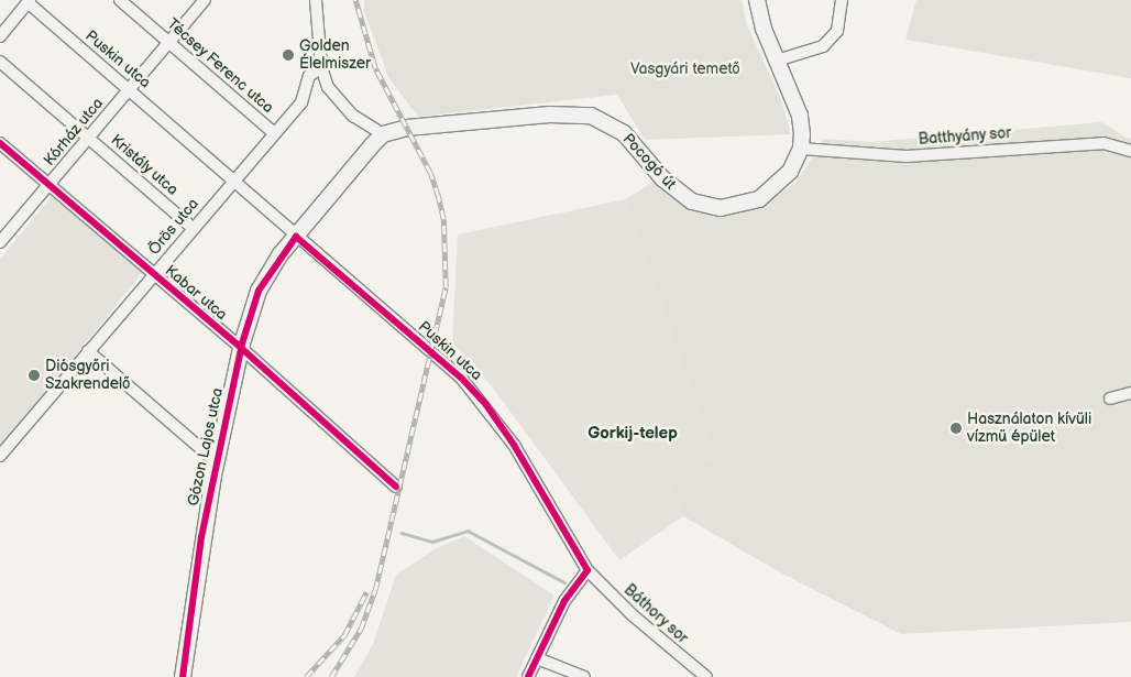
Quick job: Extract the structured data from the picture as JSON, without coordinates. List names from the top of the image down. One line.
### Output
{"streets":{"main road":["Pocogó út","Gózon Lajos utca"],"street":["Puskin utca","Técsey Ferenc utca","Kórház utca","Batthyány sor","Kristály utca","Örös utca","Kabar utca","Báthory sor"]},"crossings":[["Puskin utca","Kórház utca"],["Puskin utca","Örös utca"],["Puskin utca","Gózon Lajos utca"],["Puskin utca","Báthory sor"],["Técsey Ferenc utca","Kórház utca"],["Técsey Ferenc utca","Örös utca"],["Kórház utca","Kristály utca"],["Kórház utca","Kabar utca"],["Batthyány sor","Pocogó út"],["Pocogó út","Gózon Lajos utca"],["Kristály utca","Örös utca"],["Örös utca","Kabar utca"],["Kabar utca","Gózon Lajos utca"]],"districts":["Gorkij-telep"],"parks":["Vasgyári temető"],"places":["Golden Élelmiszer","Diósgyőri Szakrendelő","Használaton kívüli vízmű épület"]}
